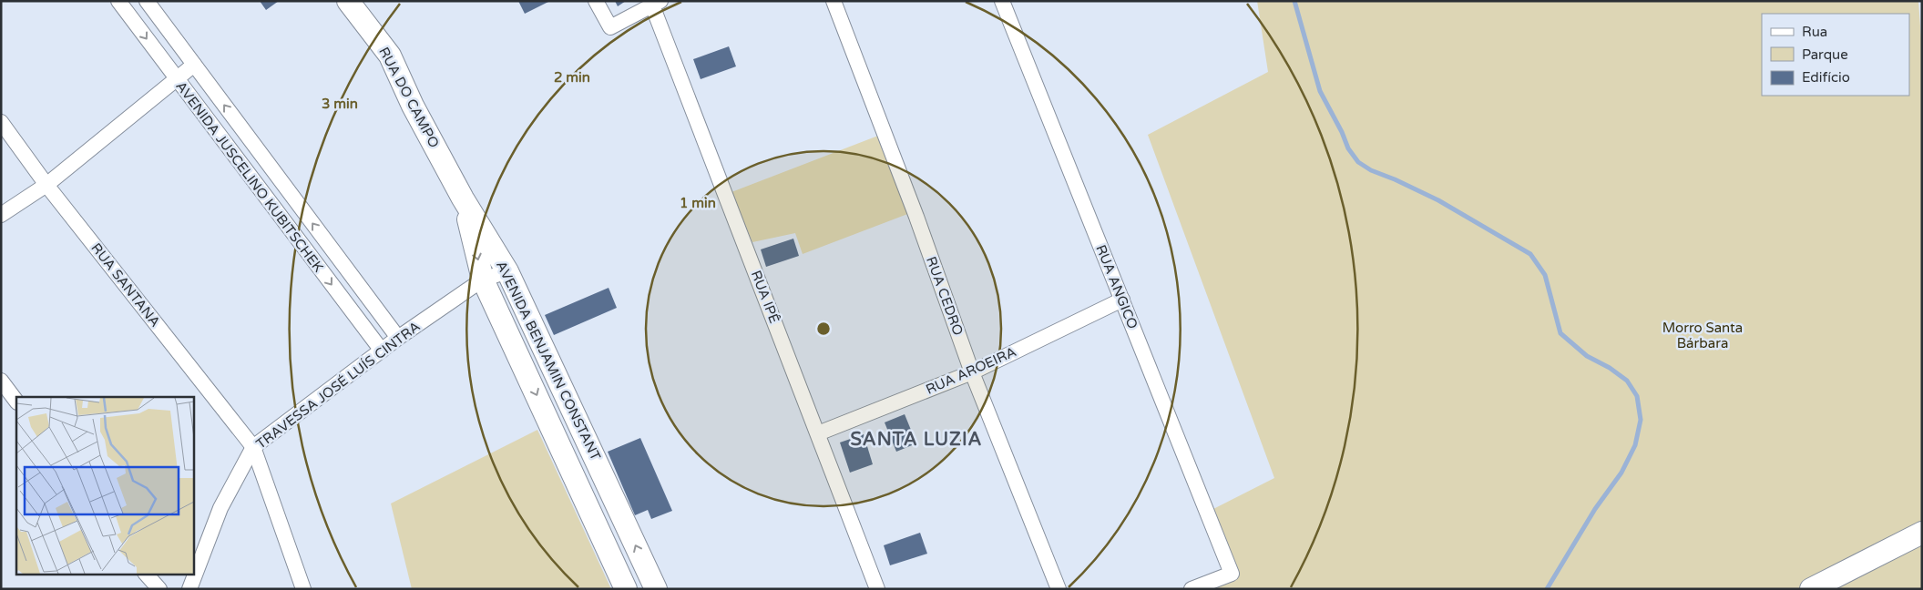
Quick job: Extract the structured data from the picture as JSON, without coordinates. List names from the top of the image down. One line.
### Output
{"streets":{"street":["RUA DO CAMPO","AVENIDA JUSCELINO KUBITSCHEK","RUA SANTANA","RUA ANGICO","RUA CEDRO","RUA IPÊ","AVENIDA BENJAMIN CONSTANT","RUA AROEIRA","TRAVESSA JOSÉ LUÍS CINTRA"]},"crossings":[["RUA DO CAMPO","AVENIDA BENJAMIN CONSTANT"],["AVENIDA JUSCELINO KUBITSCHEK","TRAVESSA JOSÉ LUÍS CINTRA"],["RUA SANTANA","TRAVESSA JOSÉ LUÍS CINTRA"],["RUA ANGICO","RUA AROEIRA"],["RUA CEDRO","RUA AROEIRA"],["RUA IPÊ","RUA AROEIRA"],["AVENIDA BENJAMIN CONSTANT","TRAVESSA JOSÉ LUÍS CINTRA"]],"districts":["SANTA LUZIA"],"parks":["Morro Santa Bárbara"],"legend":["Rua","Parque","Edifício"],"rings":["2 min","3 min","1 min"]}
